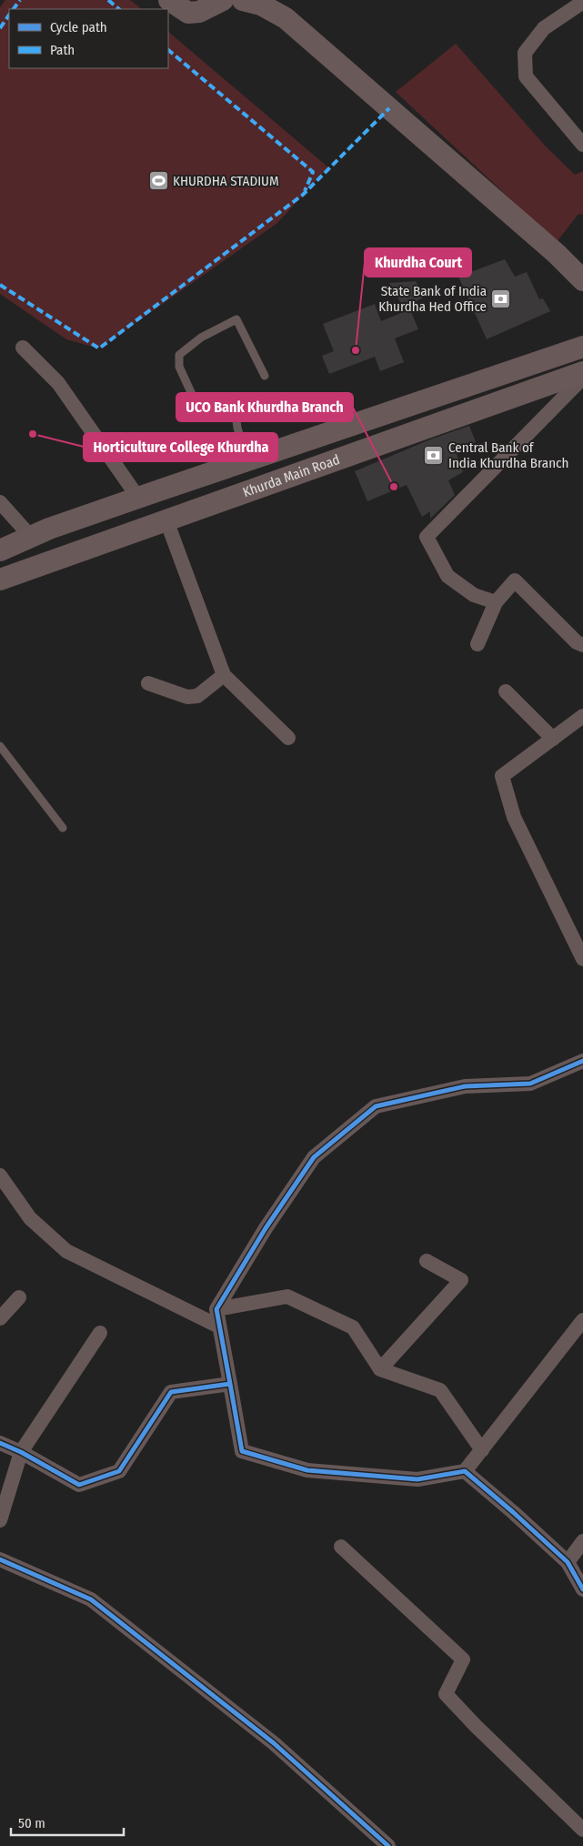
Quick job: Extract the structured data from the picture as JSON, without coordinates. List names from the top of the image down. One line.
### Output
{"streets":{"main road":["Khurda Main Road"]},"places":{"sports":["KHURDHA STADIUM"],"bank":["State Bank of India Khurdha Hed Office","Central Bank of India Khurdha Branch"],"other":["Khurdha Court","Horticulture College Khurdha","UCO Bank Khurdha Branch"]},"legend":["Cycle path","Path"],"scale_bar":"50 m"}
